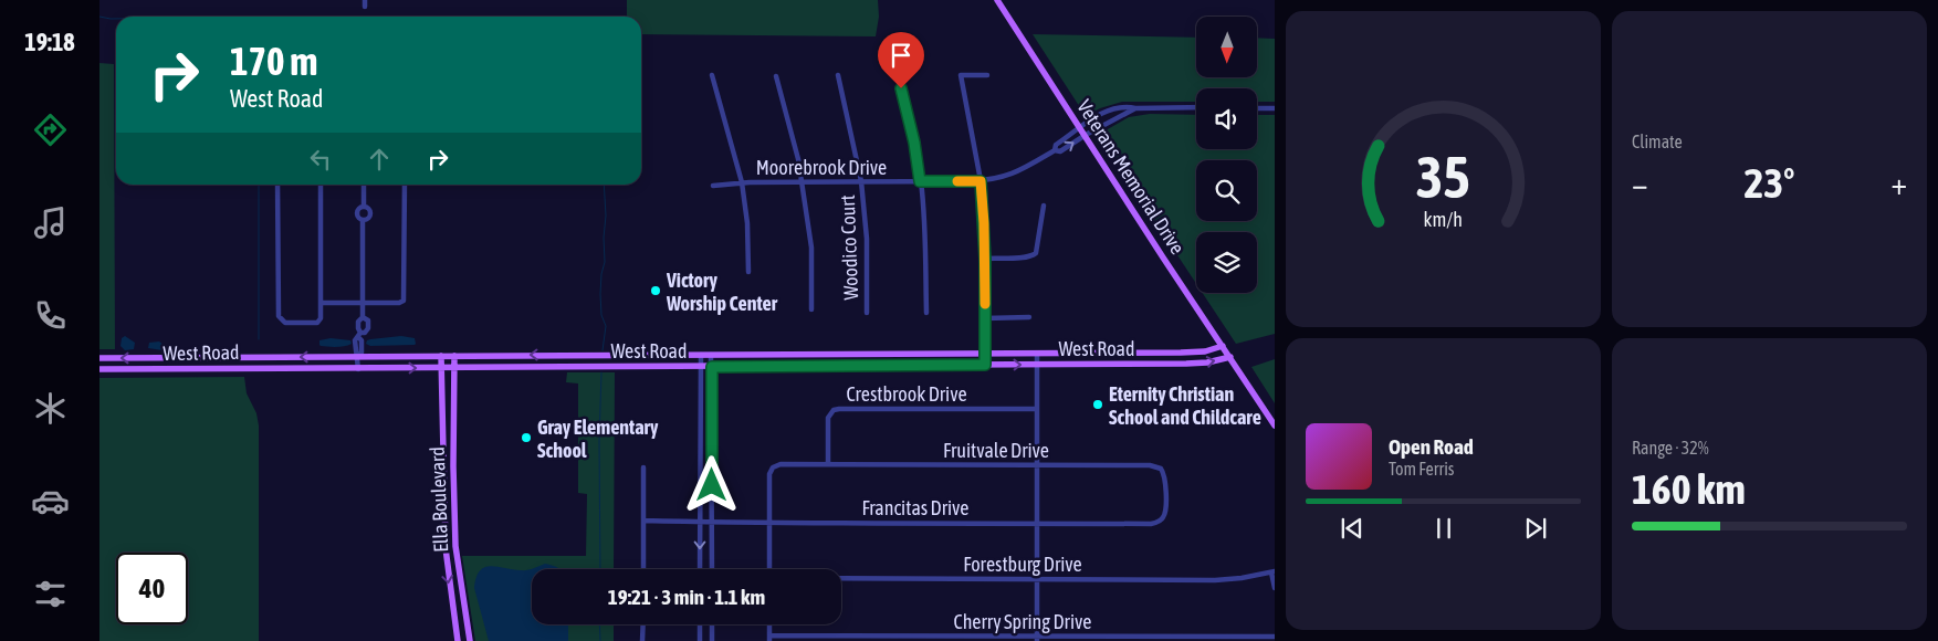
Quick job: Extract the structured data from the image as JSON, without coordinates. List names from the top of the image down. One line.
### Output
{"streets":{"main road":["Veterans Memorial Drive","West Road","Ella Boulevard"],"street":["Moorebrook Drive","Woodico Court","Crestbrook Drive","Fruitvale Drive","Francitas Drive","Forestburg Drive","Cherry Spring Drive"]},"crossings":[["Moorebrook Drive","Veterans Memorial Drive"],["Moorebrook Drive","Woodico Court"],["Veterans Memorial Drive","West Road"],["West Road","Ella Boulevard"],["Crestbrook Drive","Fruitvale Drive"],["Fruitvale Drive","Francitas Drive"]],"places":["Victory Worship Center","Eternity Christian School and Childcare","Gray Elementary School"],"north":"bottom","page":{"tabs":"19:18","tile":["Climate",["Range · 32%","160 km"]],"turn":["170 m","West Road"],"heat":["−","23°","+"],"song":["Open Road","Tom Ferris"],"limit":"40","trip":"19:21 · 3 min · 1.1 km","gauge":["35","km/h"]}}
